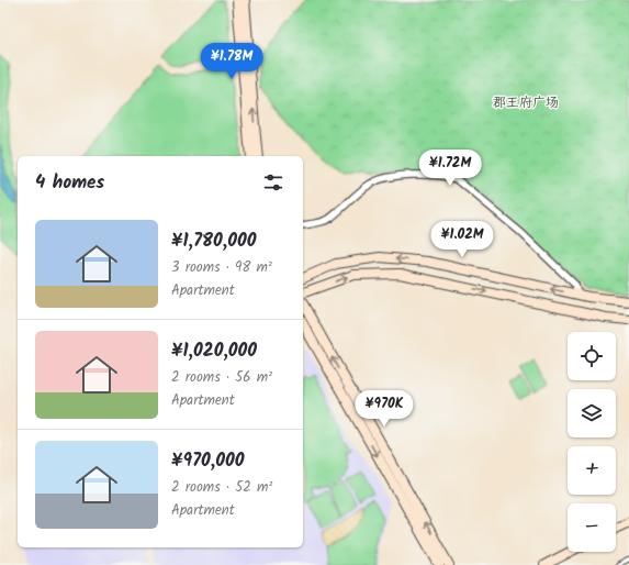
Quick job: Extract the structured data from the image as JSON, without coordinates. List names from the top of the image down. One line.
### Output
{"parks":["郡王府广场"],"page":{"price":["¥1.78M","¥1.72M","¥1.02M","¥970K"],"heading":"4 homes","list":[{"name":"¥1,780,000","note":"3 rooms · 98 m² · Apartment"},{"name":"¥1,020,000","note":"2 rooms · 56 m² · Apartment"},{"name":"¥970,000","note":"2 rooms · 52 m² · Apartment"}],"map_buttons":["+","−"]}}
